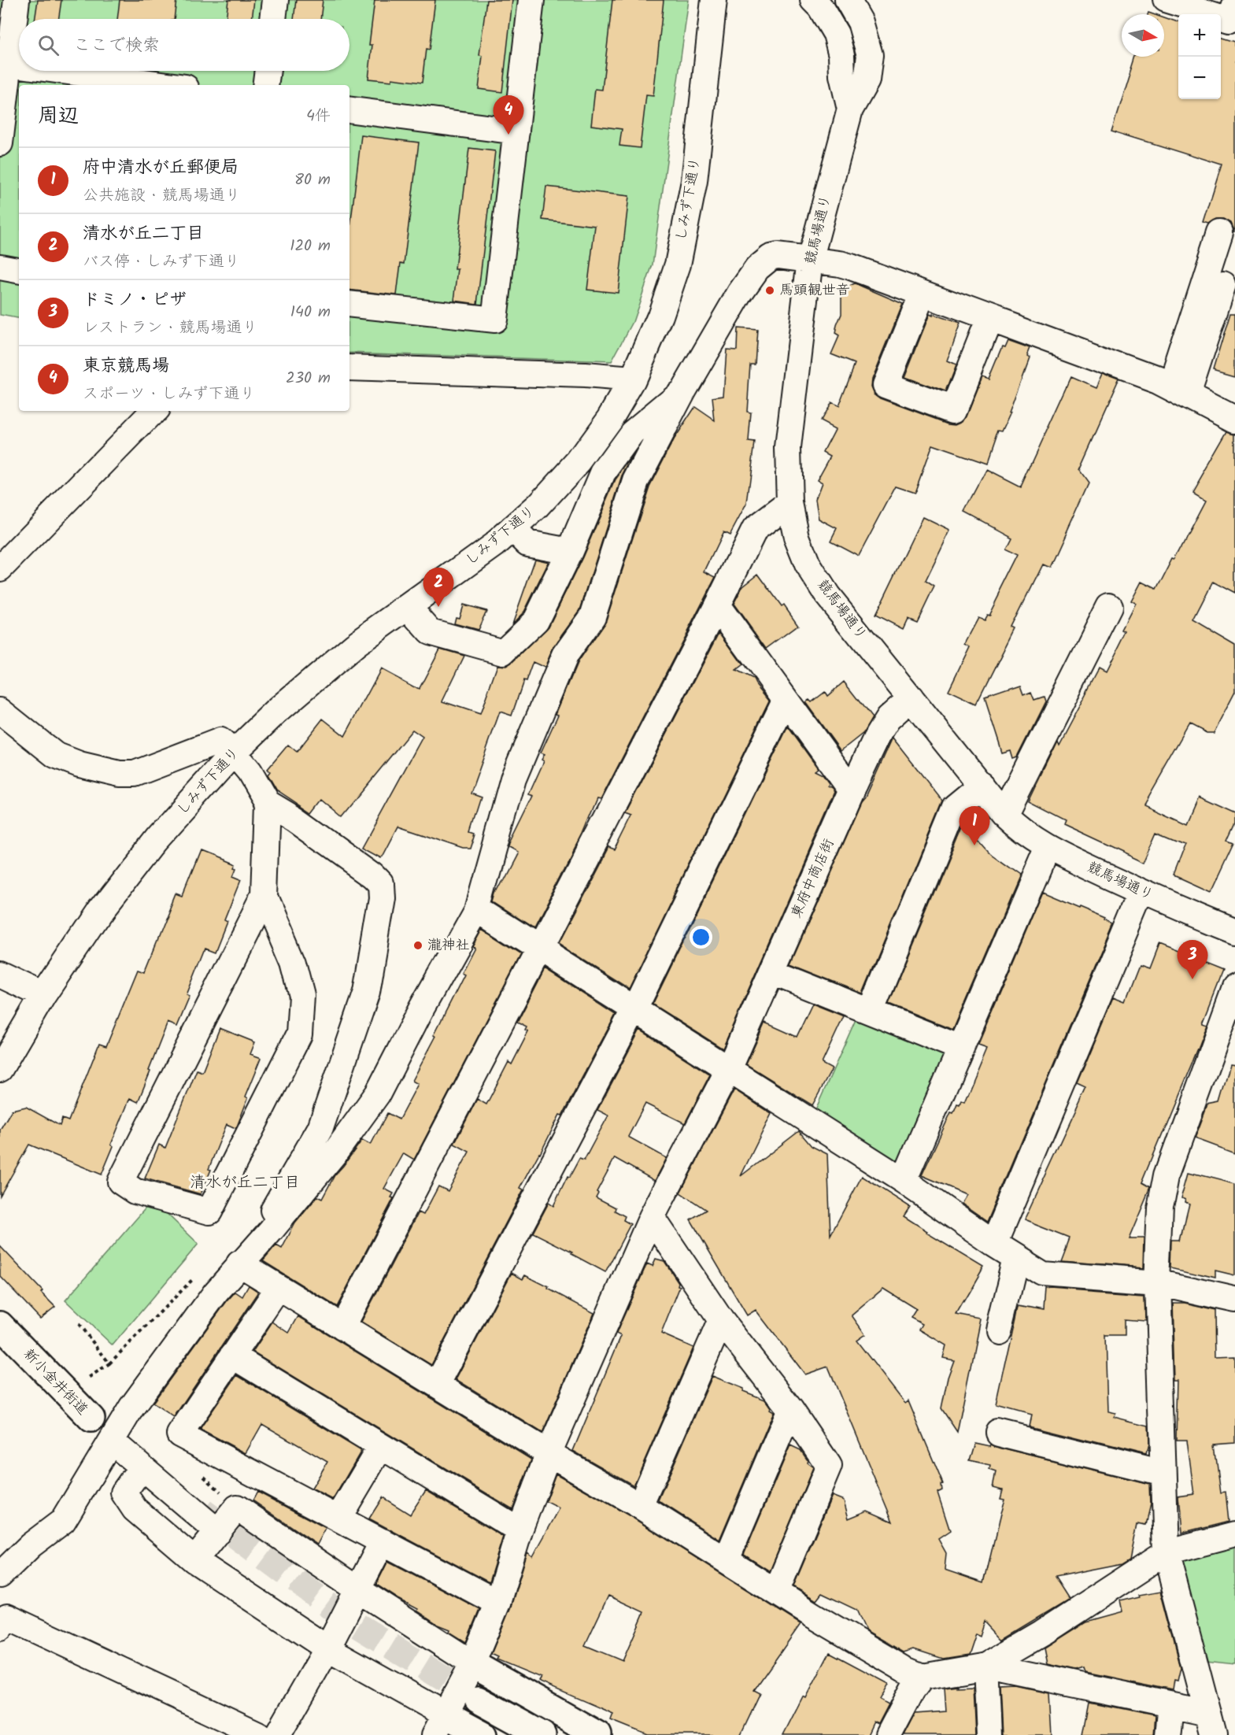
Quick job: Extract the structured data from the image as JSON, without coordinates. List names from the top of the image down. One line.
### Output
{"streets":{"main road":["新小金井街道"],"street":["しみず下通り","競馬場通り","東府中商店街"]},"crossings":[["競馬場通り","東府中商店街"]],"districts":["清水が丘二丁目"],"places":["馬頭観世音","瀧神社"],"north":"right","page":{"map_buttons":["+","−"],"search":"ここで検索","heading":["周辺","4件"],"pins":["4","2","1","3"],"list":[{"mark":"1","name":"府中清水が丘郵便局","note":"公共施設 · 競馬場通り","value":"80 m"},{"mark":"2","name":"清水が丘二丁目","note":"バス停 · しみず下通り","value":"120 m"},{"mark":"3","name":"ドミノ・ピザ","note":"レストラン · 競馬場通り","value":"140 m"},{"mark":"4","name":"東京競馬場","note":"スポーツ · しみず下通り","value":"230 m"}]}}
